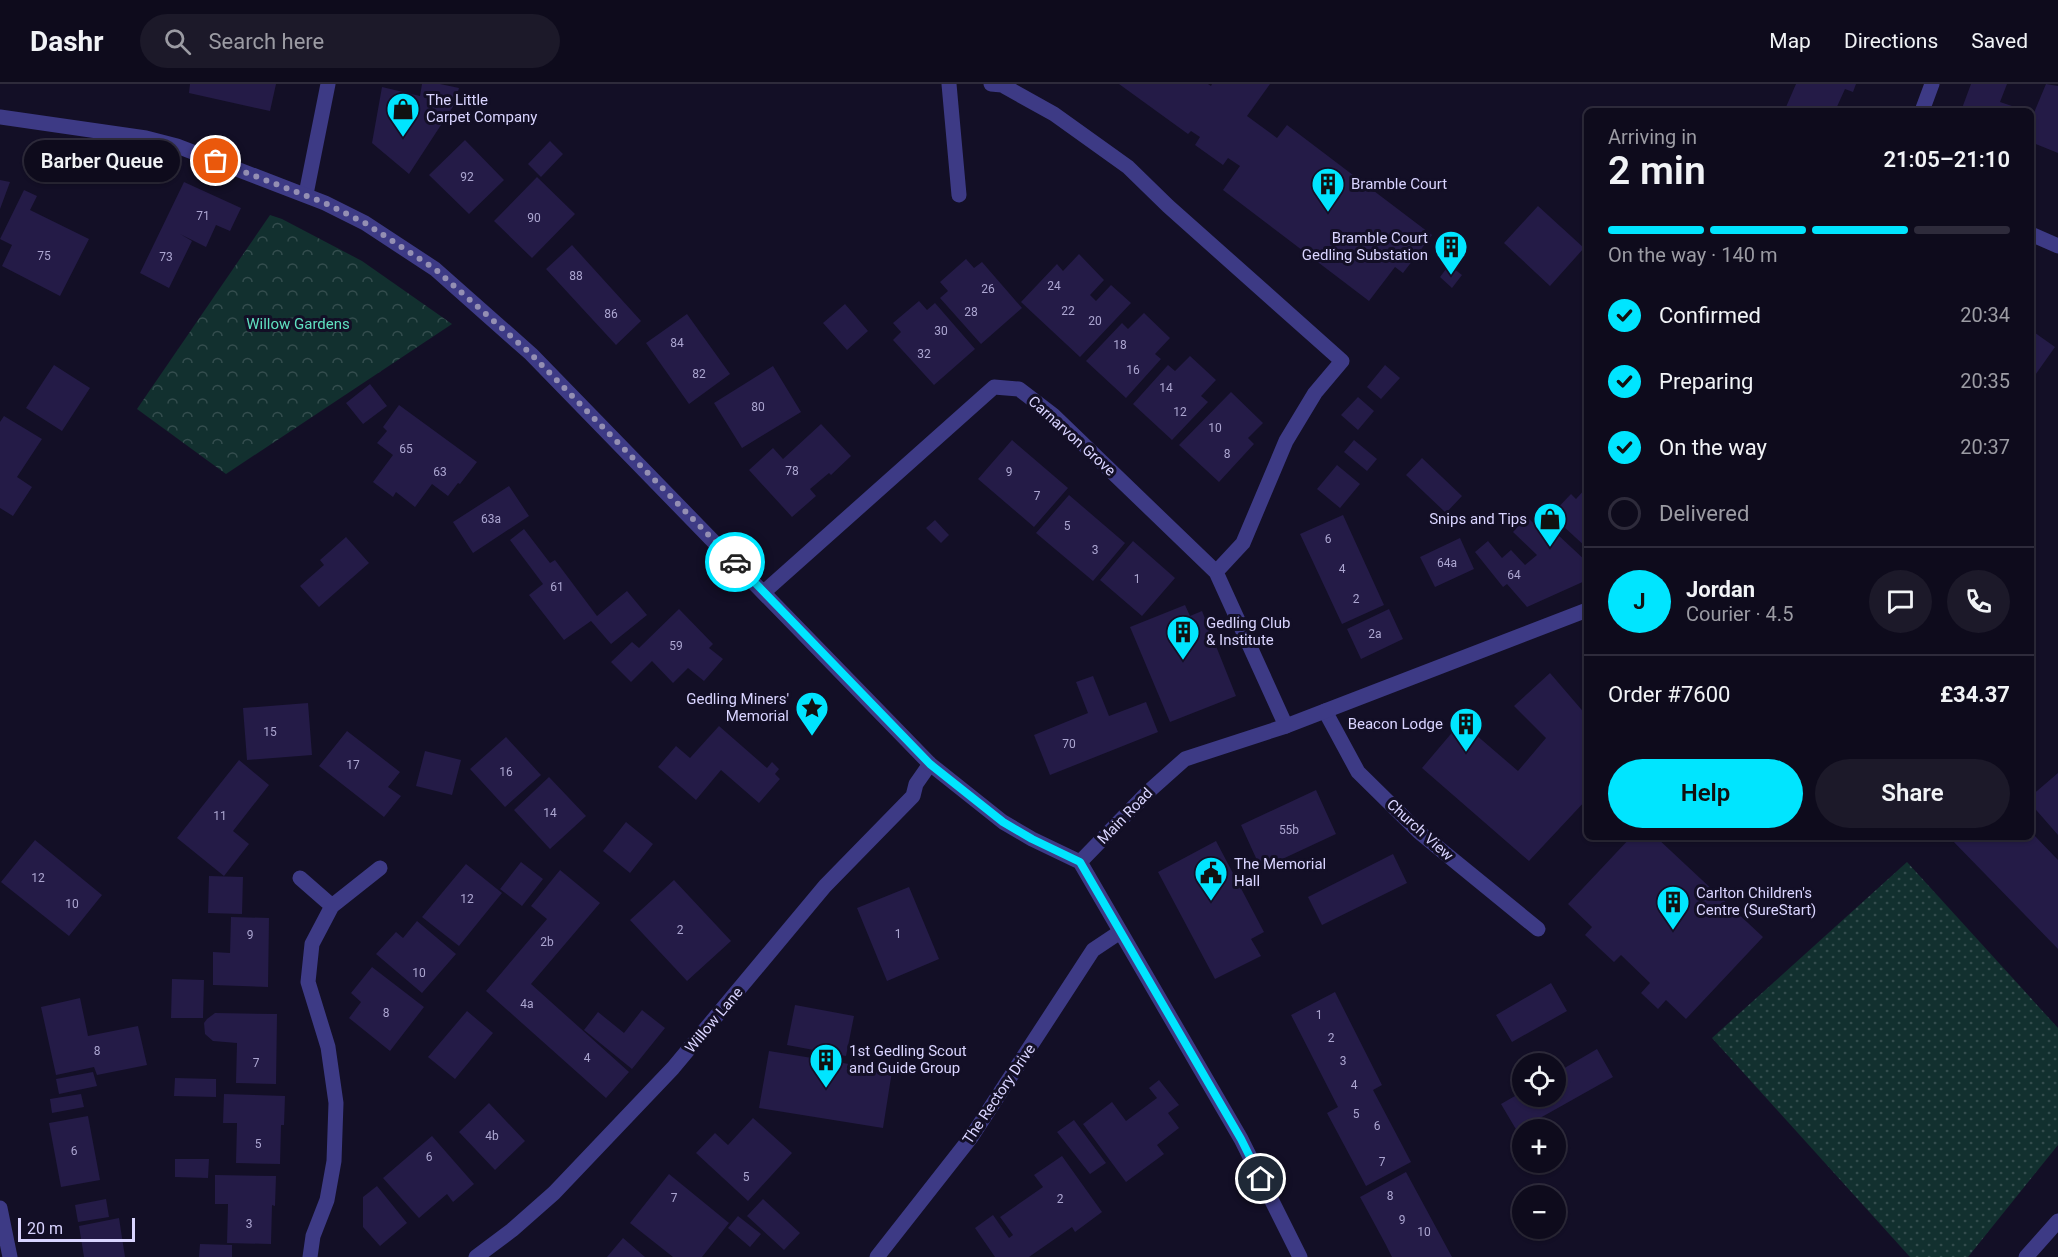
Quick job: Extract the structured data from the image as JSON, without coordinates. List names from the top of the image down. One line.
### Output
{"streets":{"street":["Carnarvon Grove","Main Road","Church View","Willow Lane","The Rectory Drive"]},"crossings":[["Carnarvon Grove","Main Road"],["Main Road","Church View"]],"parks":["Willow Gardens"],"places":{"shop":["The Little Carpet Company","Snips and Tips"],"other":["Barber Queue"],"building":["Bramble Court","Bramble Court Gedling Substation","Gedling Club & Institute","Beacon Lodge","Carlton Children's Centre (SureStart)","1st Gedling Scout and Guide Group"],"place":["Gedling Miners' Memorial"],"public building":["The Memorial Hall"]},"house_numbers":["92","71","90","75","73","88","24","26","22","28","86","20","30","84","18","32","16","82","14","80","12","10","65","8","78","63","9","7","63a","5","6","3","64a","4","64","1","61","2","2a","59","15","70","17","16","14","11","55b","12","12","10","2","1","9","2b","10","4a","8","1","2","8","4","3","7","4","5","6","4b","5","6","6","7","5","8","7","2","9","3","10"],"scale_bar":"20 m","page":{"header":"Dashr","search":"Search here","nav":["Map","Directions","Saved"],"heading":["2 min","Arriving in","21:05–21:10"],"panel":["Jordan","Courier · 4.5","Order #7600","£34.37"],"bubble":"Barber Queue","bar":"On the way · 140 m","list":[["Confirmed","20:34"],["Preparing","20:35"],["On the way","20:37"],"Delivered"],"round":"J","buttons":["Help","Share"],"map_buttons":["+","−"],"scale":"20 m"}}
